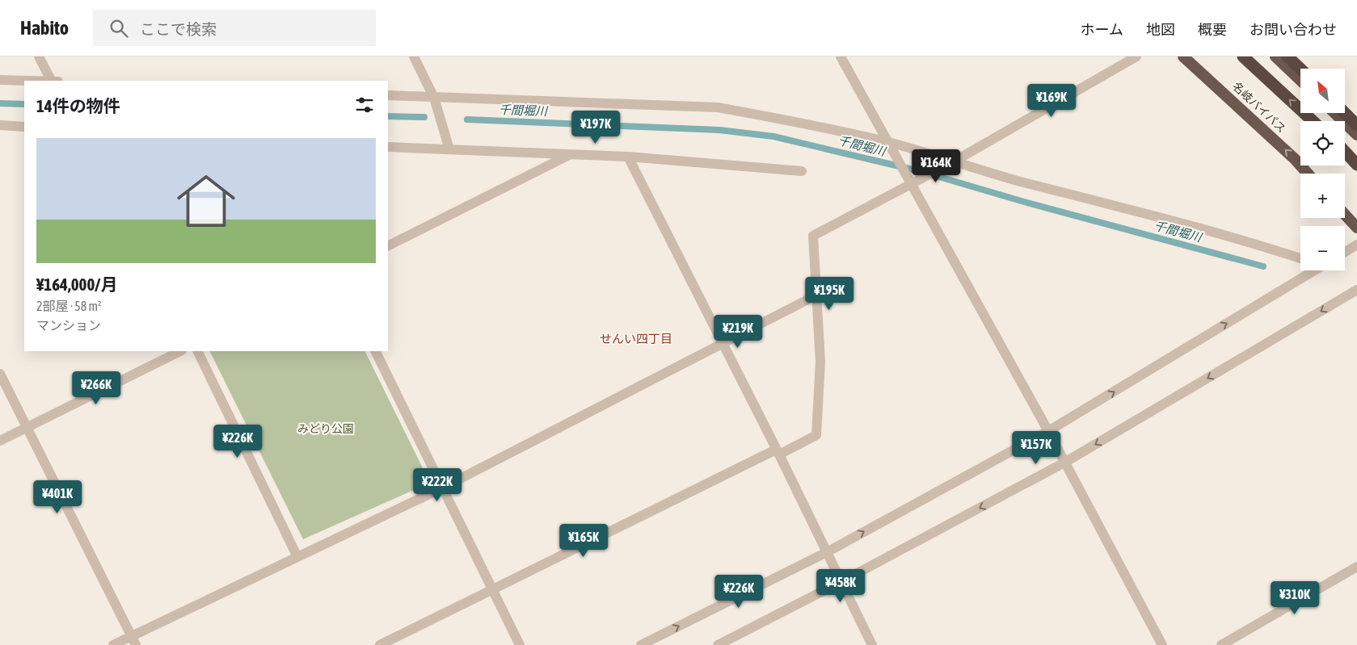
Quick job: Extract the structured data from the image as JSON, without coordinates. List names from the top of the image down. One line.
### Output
{"streets":{"highway":["名岐バイパス"]},"districts":["せんい四丁目"],"water":["千間堀川"],"parks":["みどり公園"],"north":"top left","page":{"header":"Habito","search":"ここで検索","nav":["ホーム","地図","概要","お問い合わせ"],"map_buttons":["+","−"],"heading":"14件の物件","price":["¥169K","¥197K","¥164K","¥195K","¥219K","¥266K","¥226K","¥157K","¥222K","¥401K","¥165K","¥458K","¥226K","¥310K"],"list":[{"name":"¥164,000/月","note":"2部屋 · 58 m² · マンション"}]}}
